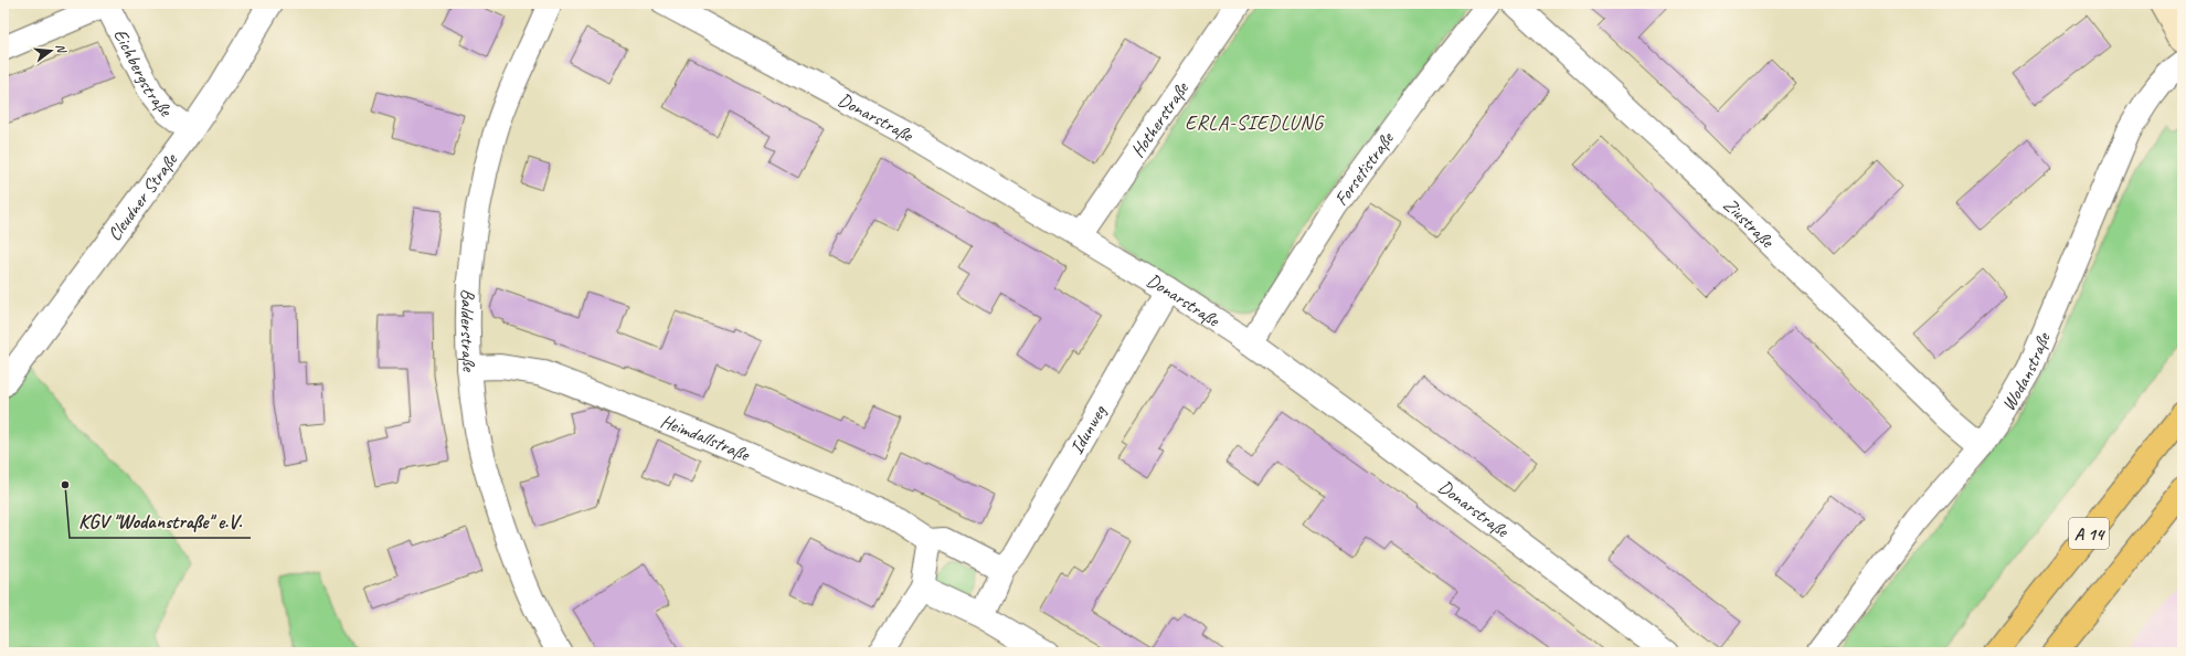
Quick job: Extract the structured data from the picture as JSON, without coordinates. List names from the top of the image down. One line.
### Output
{"streets":{"highway":["A 14"],"street":["Eichbergstraße","Donarstraße","Hotherstraße","Forsetistraße","Cleudner Straße","Ziustraße","Balderstraße","Wodanstraße","Idunweg","Heimdallstraße"]},"crossings":[["Eichbergstraße","Cleudner Straße"],["Donarstraße","Hotherstraße"],["Donarstraße","Forsetistraße"],["Donarstraße","Idunweg"],["Ziustraße","Wodanstraße"],["Balderstraße","Heimdallstraße"],["Idunweg","Heimdallstraße"]],"districts":["ERLA-SIEDLUNG"],"places":["KGV \"Wodanstraße\" e.V."],"north":"right"}
